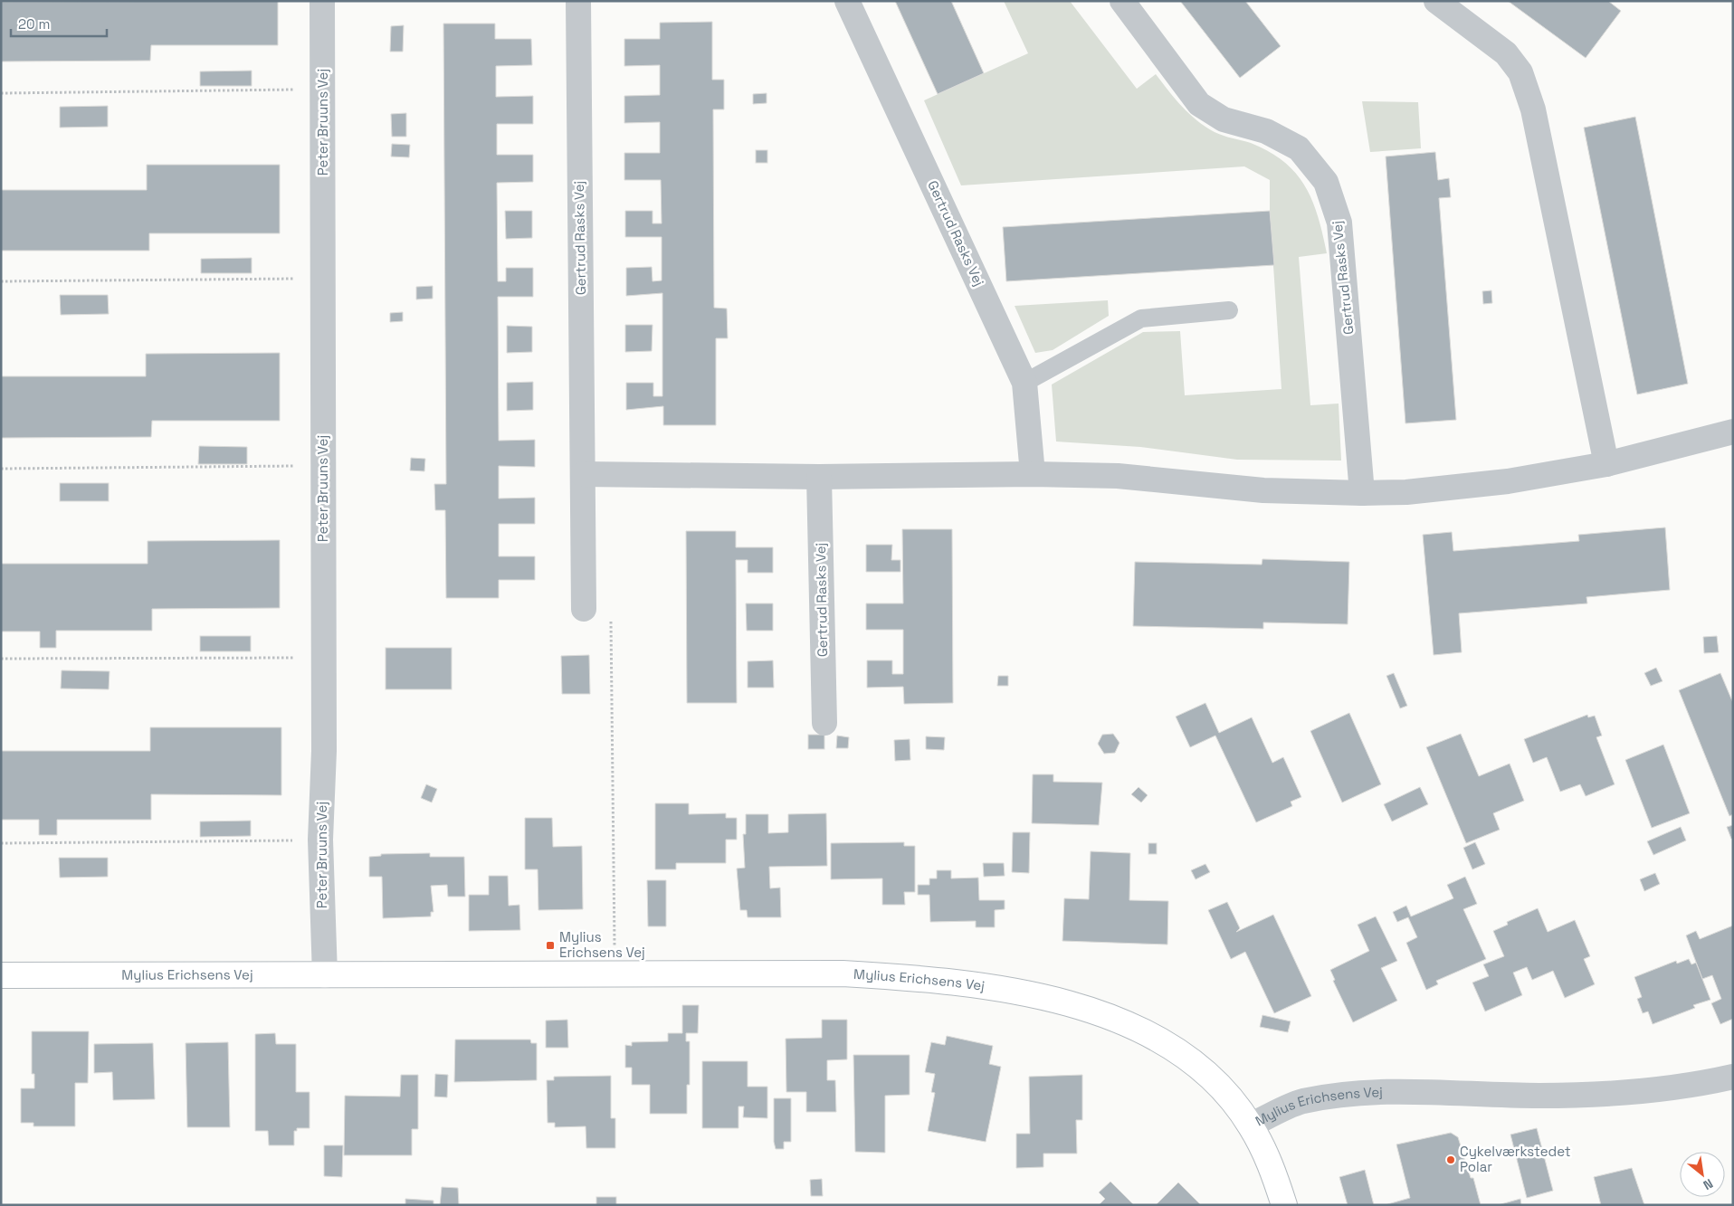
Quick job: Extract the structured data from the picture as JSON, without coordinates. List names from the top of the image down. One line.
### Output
{"streets":{"street":["Peter Bruuns Vej","Gertrud Rasks Vej","Mylius Erichsens Vej"]},"crossings":[["Peter Bruuns Vej","Mylius Erichsens Vej"]],"places":{"transit":["Mylius Erichsens Vej"],"other":["Cykelværkstedet Polar"]},"scale_bar":"20 m","north":"bottom right"}
